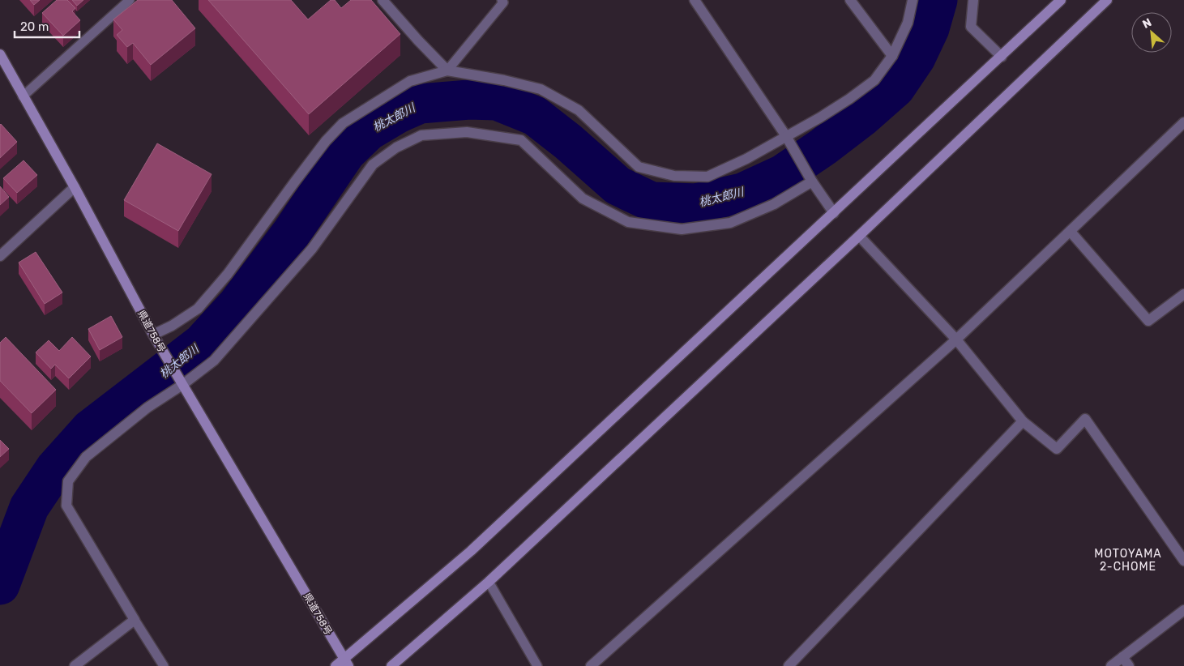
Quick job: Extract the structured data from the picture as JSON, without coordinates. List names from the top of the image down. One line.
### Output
{"streets":{"street":["県道758号"]},"districts":["MOTOYAMA 2-CHOME"],"water":["桃太郎川"],"scale_bar":"20 m","north":"top left"}
